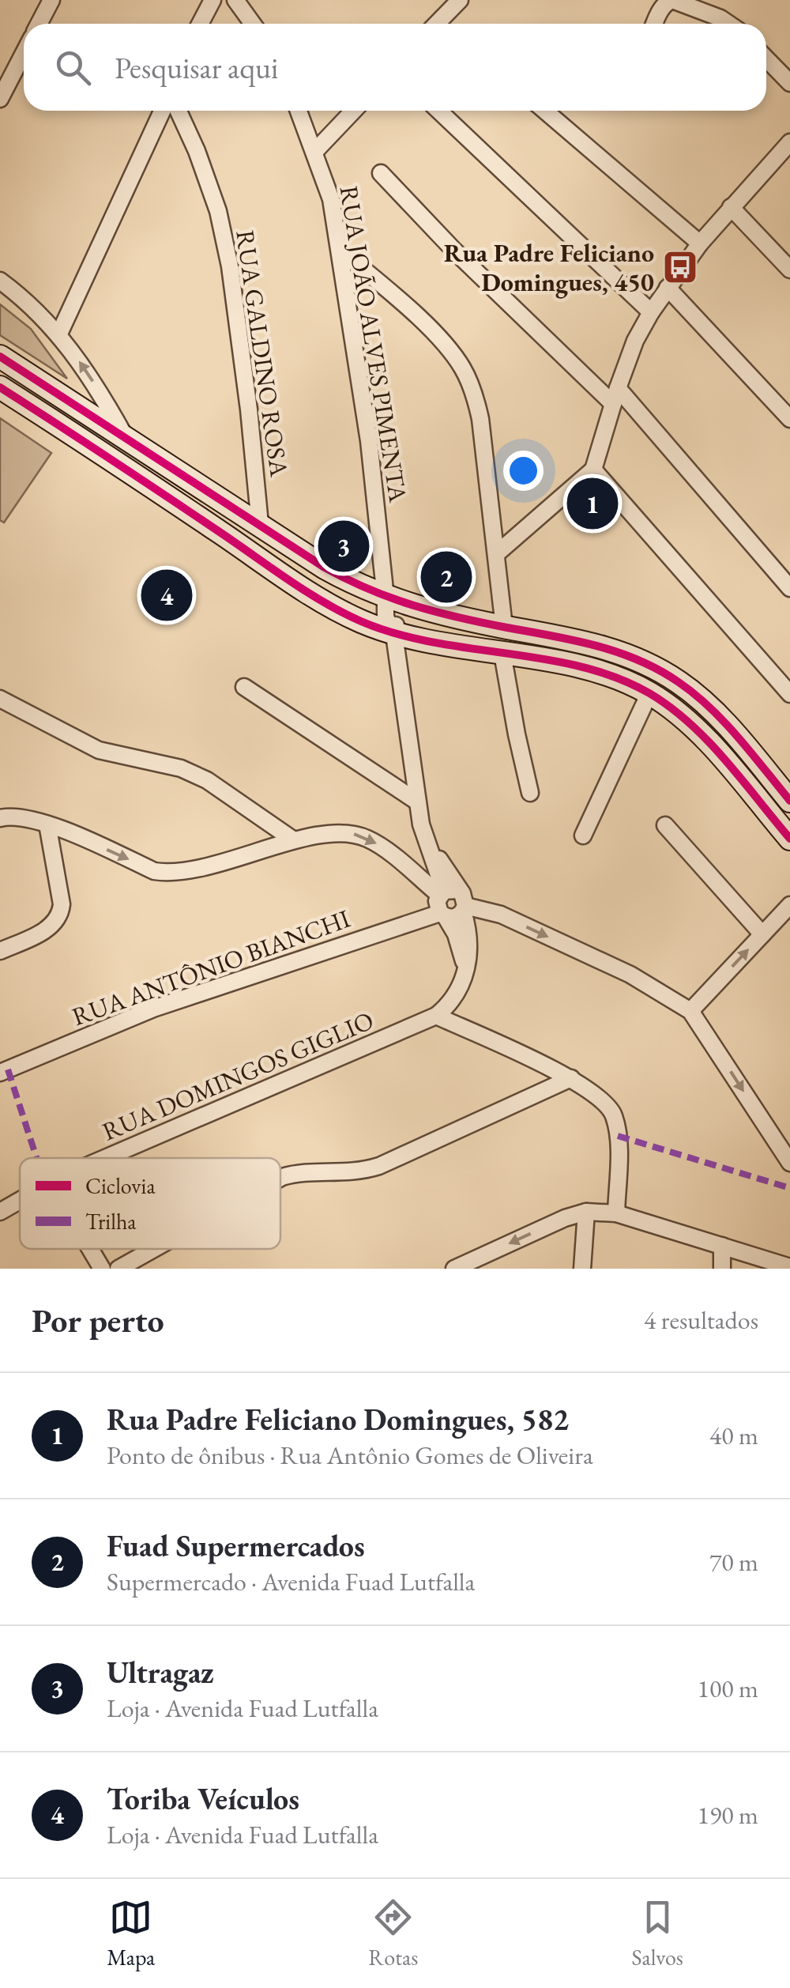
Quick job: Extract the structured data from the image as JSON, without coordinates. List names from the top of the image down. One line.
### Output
{"streets":{"street":["RUA JOÃO ALVES PIMENTA","RUA GALDINO ROSA","RUA ANTÔNIO BIANCHI","RUA DOMINGOS GIGLIO"]},"crossings":[["RUA JOÃO ALVES PIMENTA","RUA ANTÔNIO BIANCHI"],["RUA JOÃO ALVES PIMENTA","RUA DOMINGOS GIGLIO"],["RUA ANTÔNIO BIANCHI","RUA DOMINGOS GIGLIO"]],"places":{"bus stop":["Rua Padre Feliciano Domingues, 450"]},"legend":["Ciclovia","Trilha"],"page":{"search":"Pesquisar aqui","pins":["1","3","2","4"],"heading":["Por perto","4 resultados"],"list":[{"mark":"1","name":"Rua Padre Feliciano Domingues, 582","note":"Ponto de ônibus · Rua Antônio Gomes de Oliveira","value":"40 m"},{"mark":"2","name":"Fuad Supermercados","note":"Supermercado · Avenida Fuad Lutfalla","value":"70 m"},{"mark":"3","name":"Ultragaz","note":"Loja · Avenida Fuad Lutfalla","value":"100 m"},{"mark":"4","name":"Toriba Veículos","note":"Loja · Avenida Fuad Lutfalla","value":"190 m"}],"nav":["Mapa","Rotas","Salvos"]}}
